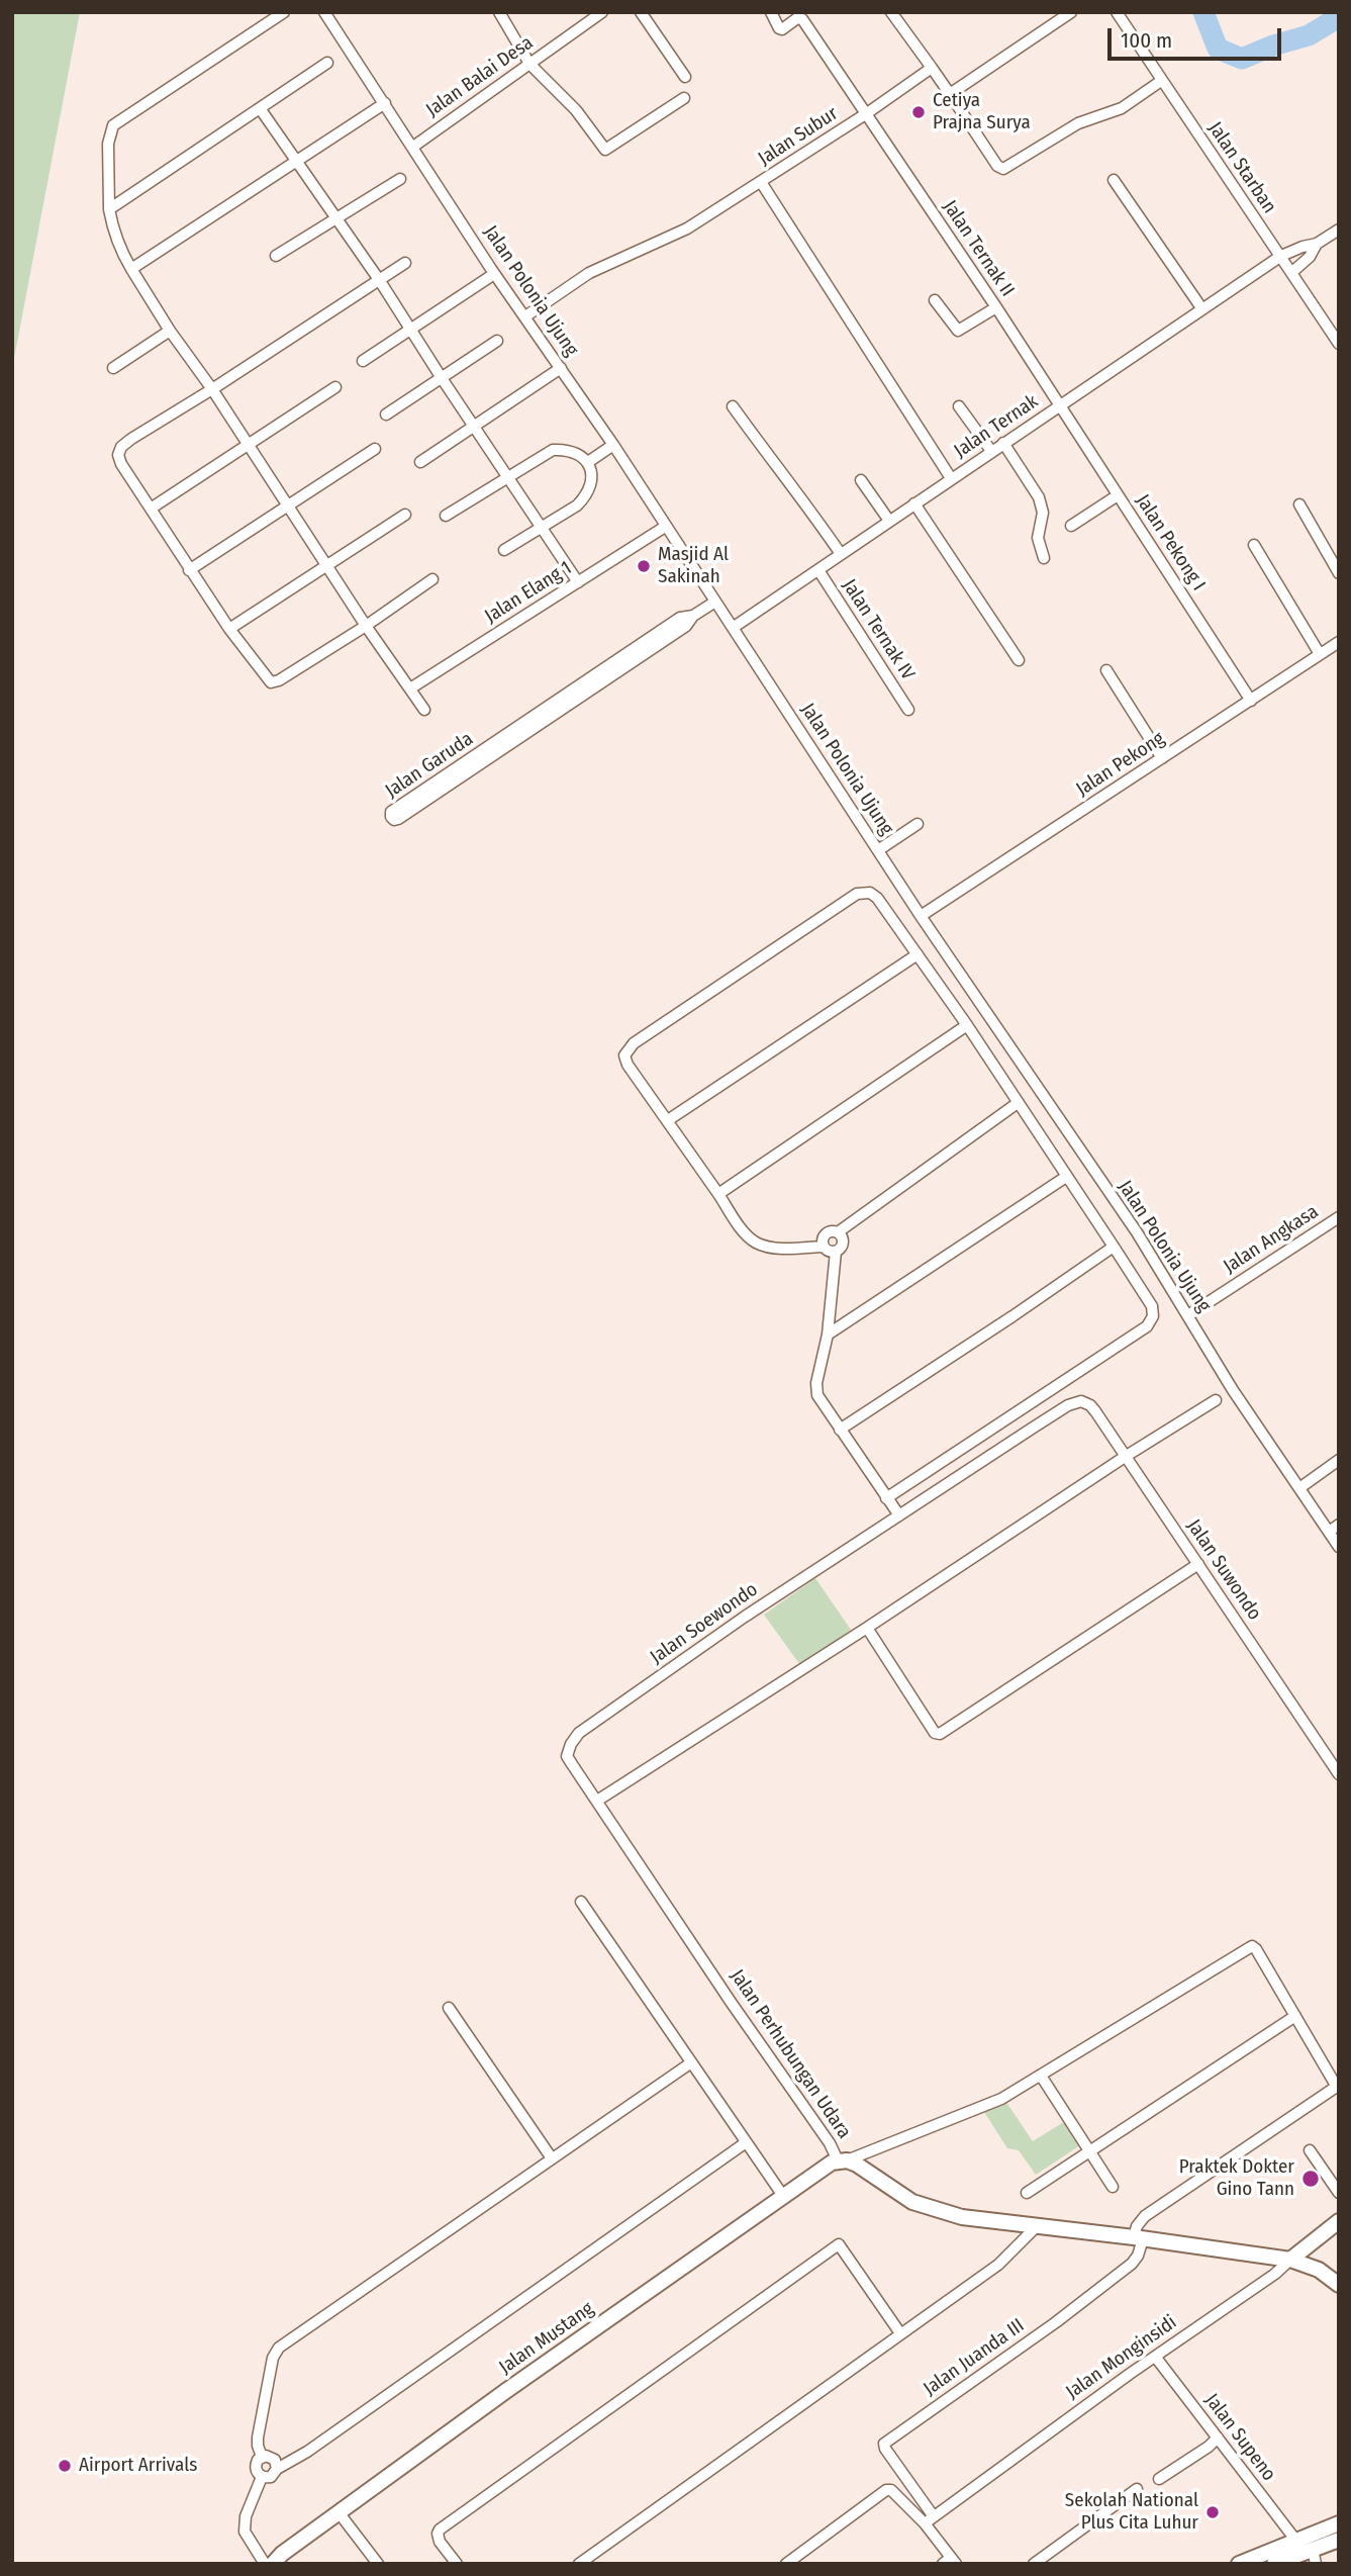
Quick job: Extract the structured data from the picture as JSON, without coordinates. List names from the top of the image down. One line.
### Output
{"streets":{"main road":["Jalan Perhubungan Udara","Jalan Mustang","Jalan Monginsidi"],"street":["Jalan Balai Desa","Jalan Subur","Jalan Starban","Jalan Ternak II","Jalan Polonia Ujung","Jalan Ternak","Jalan Pekong I","Jalan Elang 1","Jalan Ternak IV","Jalan Pekong","Jalan Garuda","Jalan Angkasa","Jalan Suwondo","Jalan Soewondo","Jalan Juanda III","Jalan Supeno"]},"crossings":[["Jalan Balai Desa","Jalan Polonia Ujung"],["Jalan Subur","Jalan Ternak II"],["Jalan Subur","Jalan Polonia Ujung"],["Jalan Starban","Jalan Ternak"],["Jalan Ternak II","Jalan Ternak"],["Jalan Ternak II","Jalan Pekong I"],["Jalan Polonia Ujung","Jalan Ternak"],["Jalan Polonia Ujung","Jalan Elang 1"],["Jalan Polonia Ujung","Jalan Pekong"],["Jalan Polonia Ujung","Jalan Garuda"],["Jalan Polonia Ujung","Jalan Angkasa"],["Jalan Ternak","Jalan Pekong I"],["Jalan Ternak","Jalan Ternak IV"],["Jalan Pekong I","Jalan Pekong"],["Jalan Suwondo","Jalan Soewondo"],["Jalan Soewondo","Jalan Perhubungan Udara"],["Jalan Perhubungan Udara","Jalan Mustang"],["Jalan Perhubungan Udara","Jalan Juanda III"],["Jalan Perhubungan Udara","Jalan Monginsidi"],["Jalan Juanda III","Jalan Monginsidi"],["Jalan Monginsidi","Jalan Supeno"]],"places":["Cetiya Prajna Surya","Masjid Al Sakinah","Praktek Dokter Gino Tann","Airport Arrivals","Sekolah National Plus Cita Luhur"],"scale_bar":"100 m"}
